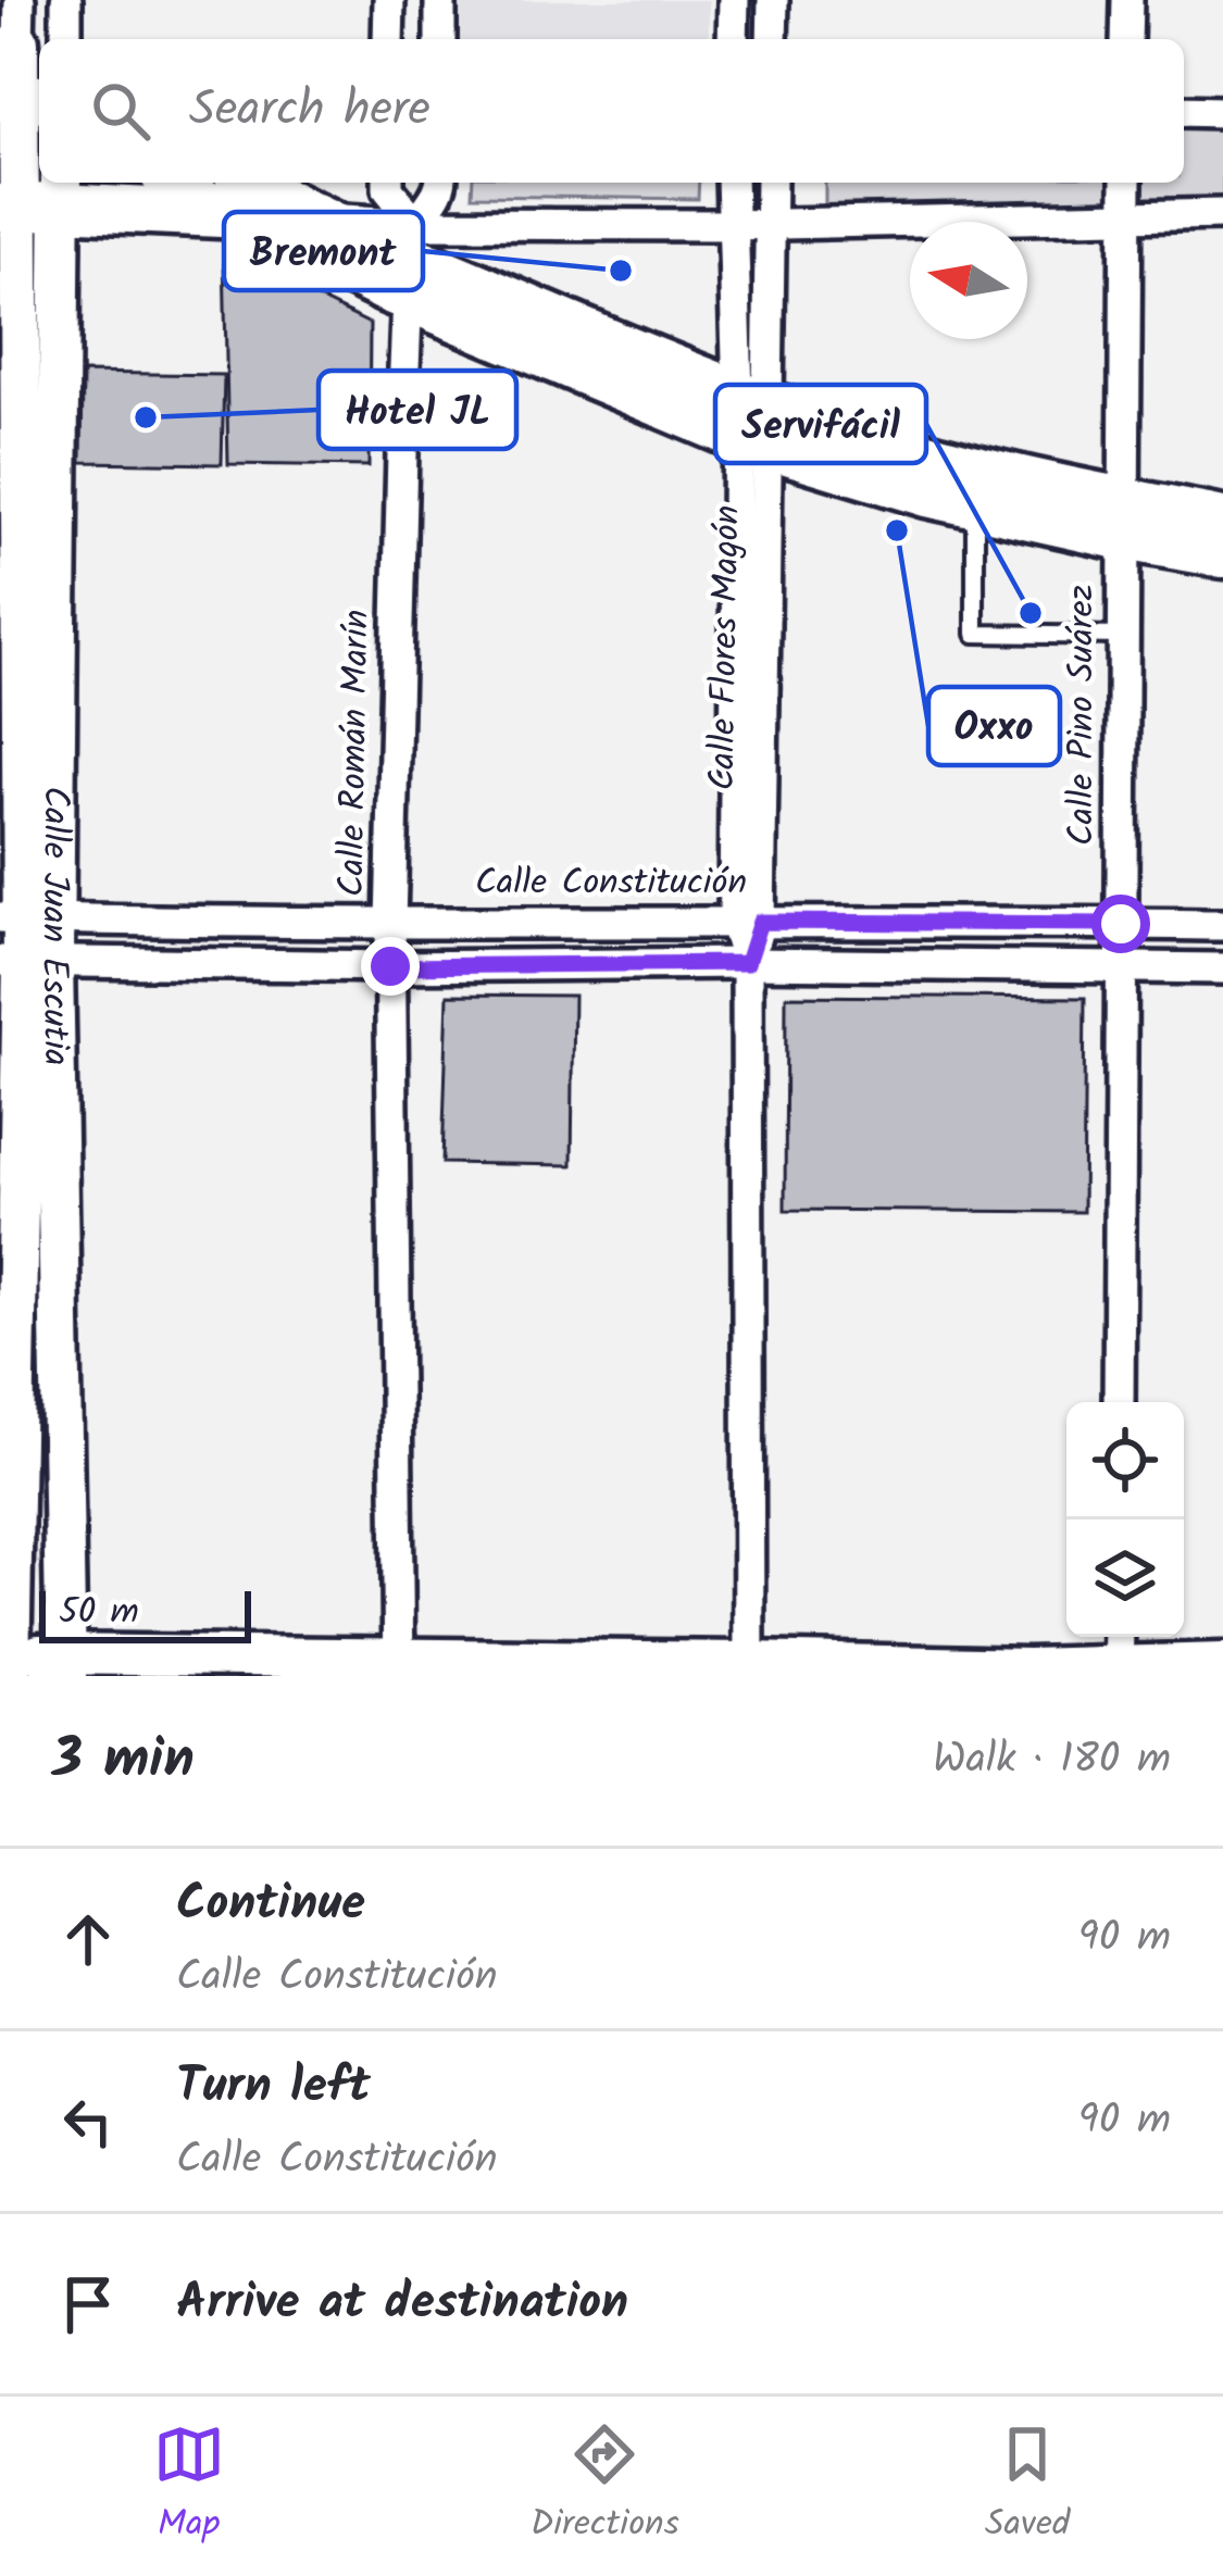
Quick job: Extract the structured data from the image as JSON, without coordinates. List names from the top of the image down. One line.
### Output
{"streets":{"main road":["Calle Juan Escutia"],"street":["Calle Flores Magón","Calle Pino Suárez","Calle Román Marín","Calle Constitución"]},"crossings":[["Calle Flores Magón","Calle Constitución"],["Calle Pino Suárez","Calle Constitución"],["Calle Román Marín","Calle Constitución"],["Calle Constitución","Calle Juan Escutia"]],"places":["Bremont","Hotel JL","Oxxo","Servifácil"],"scale_bar":"50 m","north":"left","page":{"search":"Search here","scale":"50 m","heading":["3 min","Walk · 180 m"],"list":[["Continue","Calle Constitución","90 m"],["Turn left","Calle Constitución","90 m"],"Arrive at destination"],"nav":["Map","Directions","Saved"]}}
